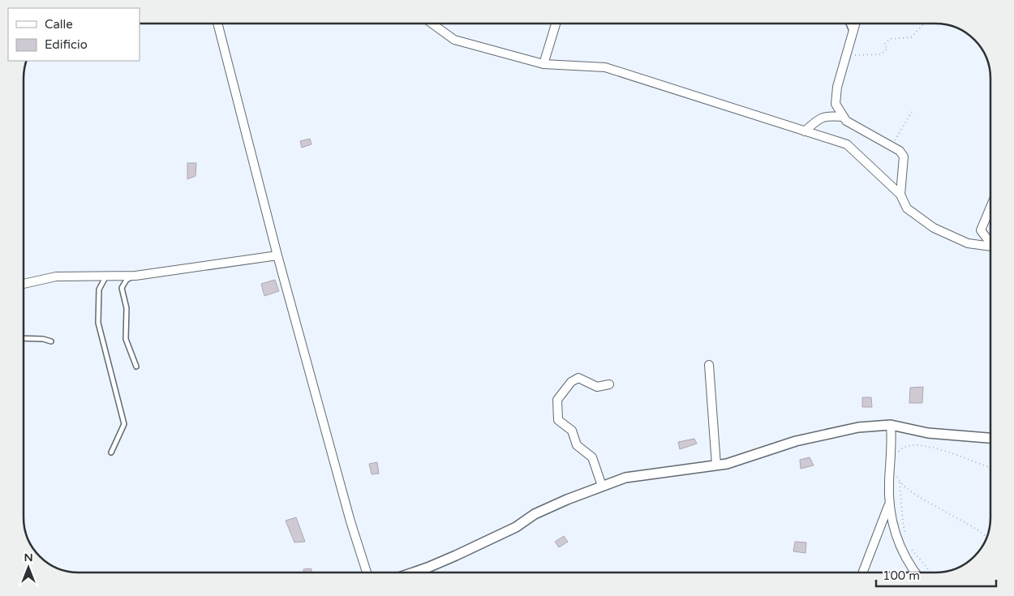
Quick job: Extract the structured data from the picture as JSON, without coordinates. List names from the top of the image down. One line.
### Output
{"legend":["Calle","Edificio"],"scale_bar":"100 m","north":"top"}
